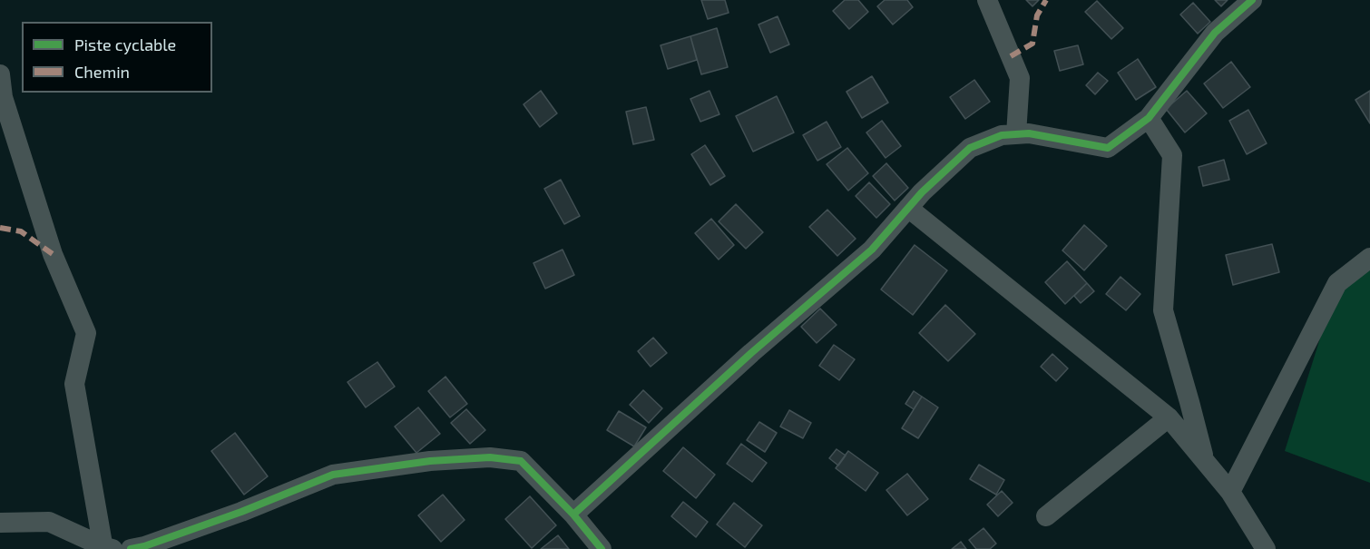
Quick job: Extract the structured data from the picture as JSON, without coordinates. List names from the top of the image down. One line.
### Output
{"legend":["Piste cyclable","Chemin"]}
